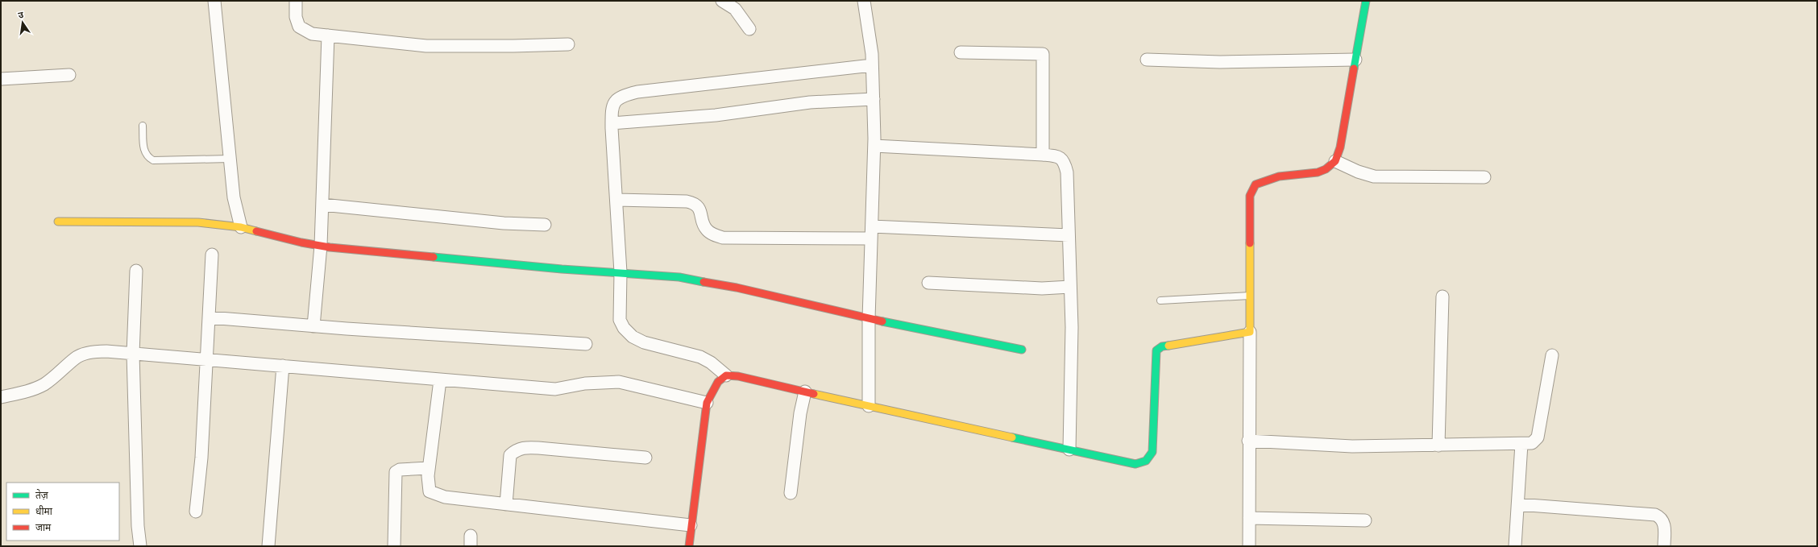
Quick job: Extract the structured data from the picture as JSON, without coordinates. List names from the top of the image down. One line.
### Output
{"legend":["तेज़","धीमा","जाम"],"north":"top"}
